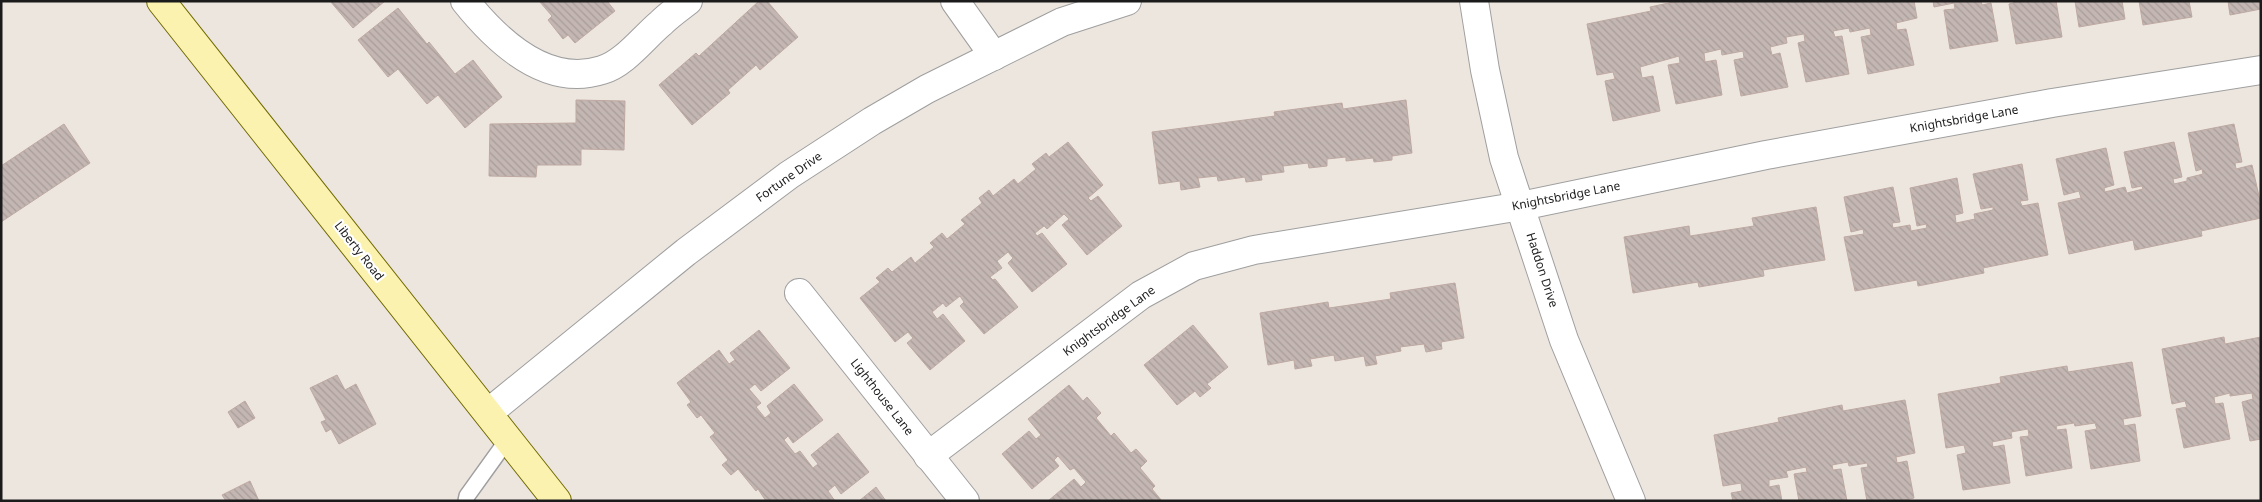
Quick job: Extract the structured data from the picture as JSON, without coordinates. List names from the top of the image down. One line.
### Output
{"streets":{"main road":["Liberty Road"],"street":["Knightsbridge Lane","Fortune Drive","Haddon Drive","Lighthouse Lane"]},"crossings":[["Knightsbridge Lane","Haddon Drive"],["Knightsbridge Lane","Lighthouse Lane"],["Fortune Drive","Liberty Road"]]}
